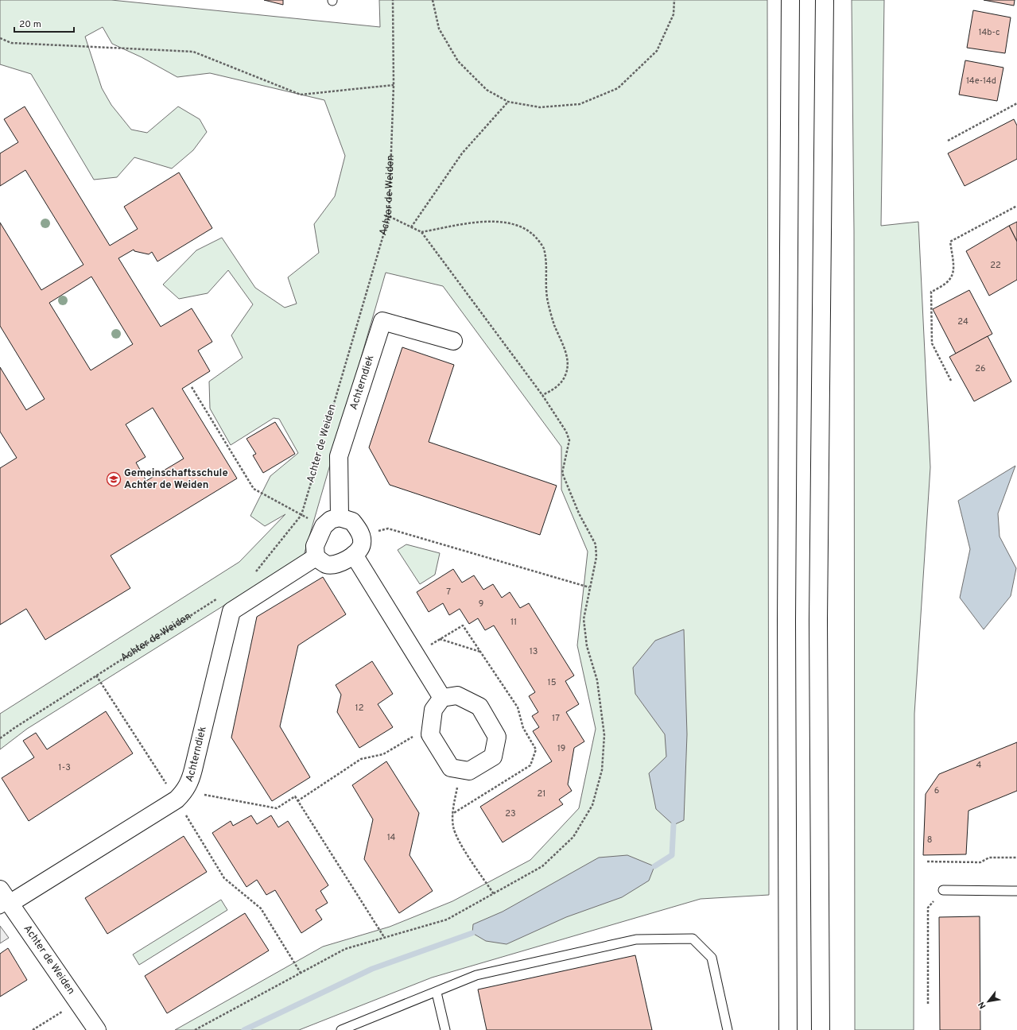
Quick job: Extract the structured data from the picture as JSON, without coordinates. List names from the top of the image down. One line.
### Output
{"streets":{"main road":["Achter de Weiden","Achterndiek"]},"places":{"school or university":["Gemeinschaftsschule Achter de Weiden"]},"house_numbers":["14b-c","14e-14d","22","24","26","7","9","11","13","15","12","17","19","4","1-3","6","21","23","14","8"],"scale_bar":"20 m","north":"bottom left"}
